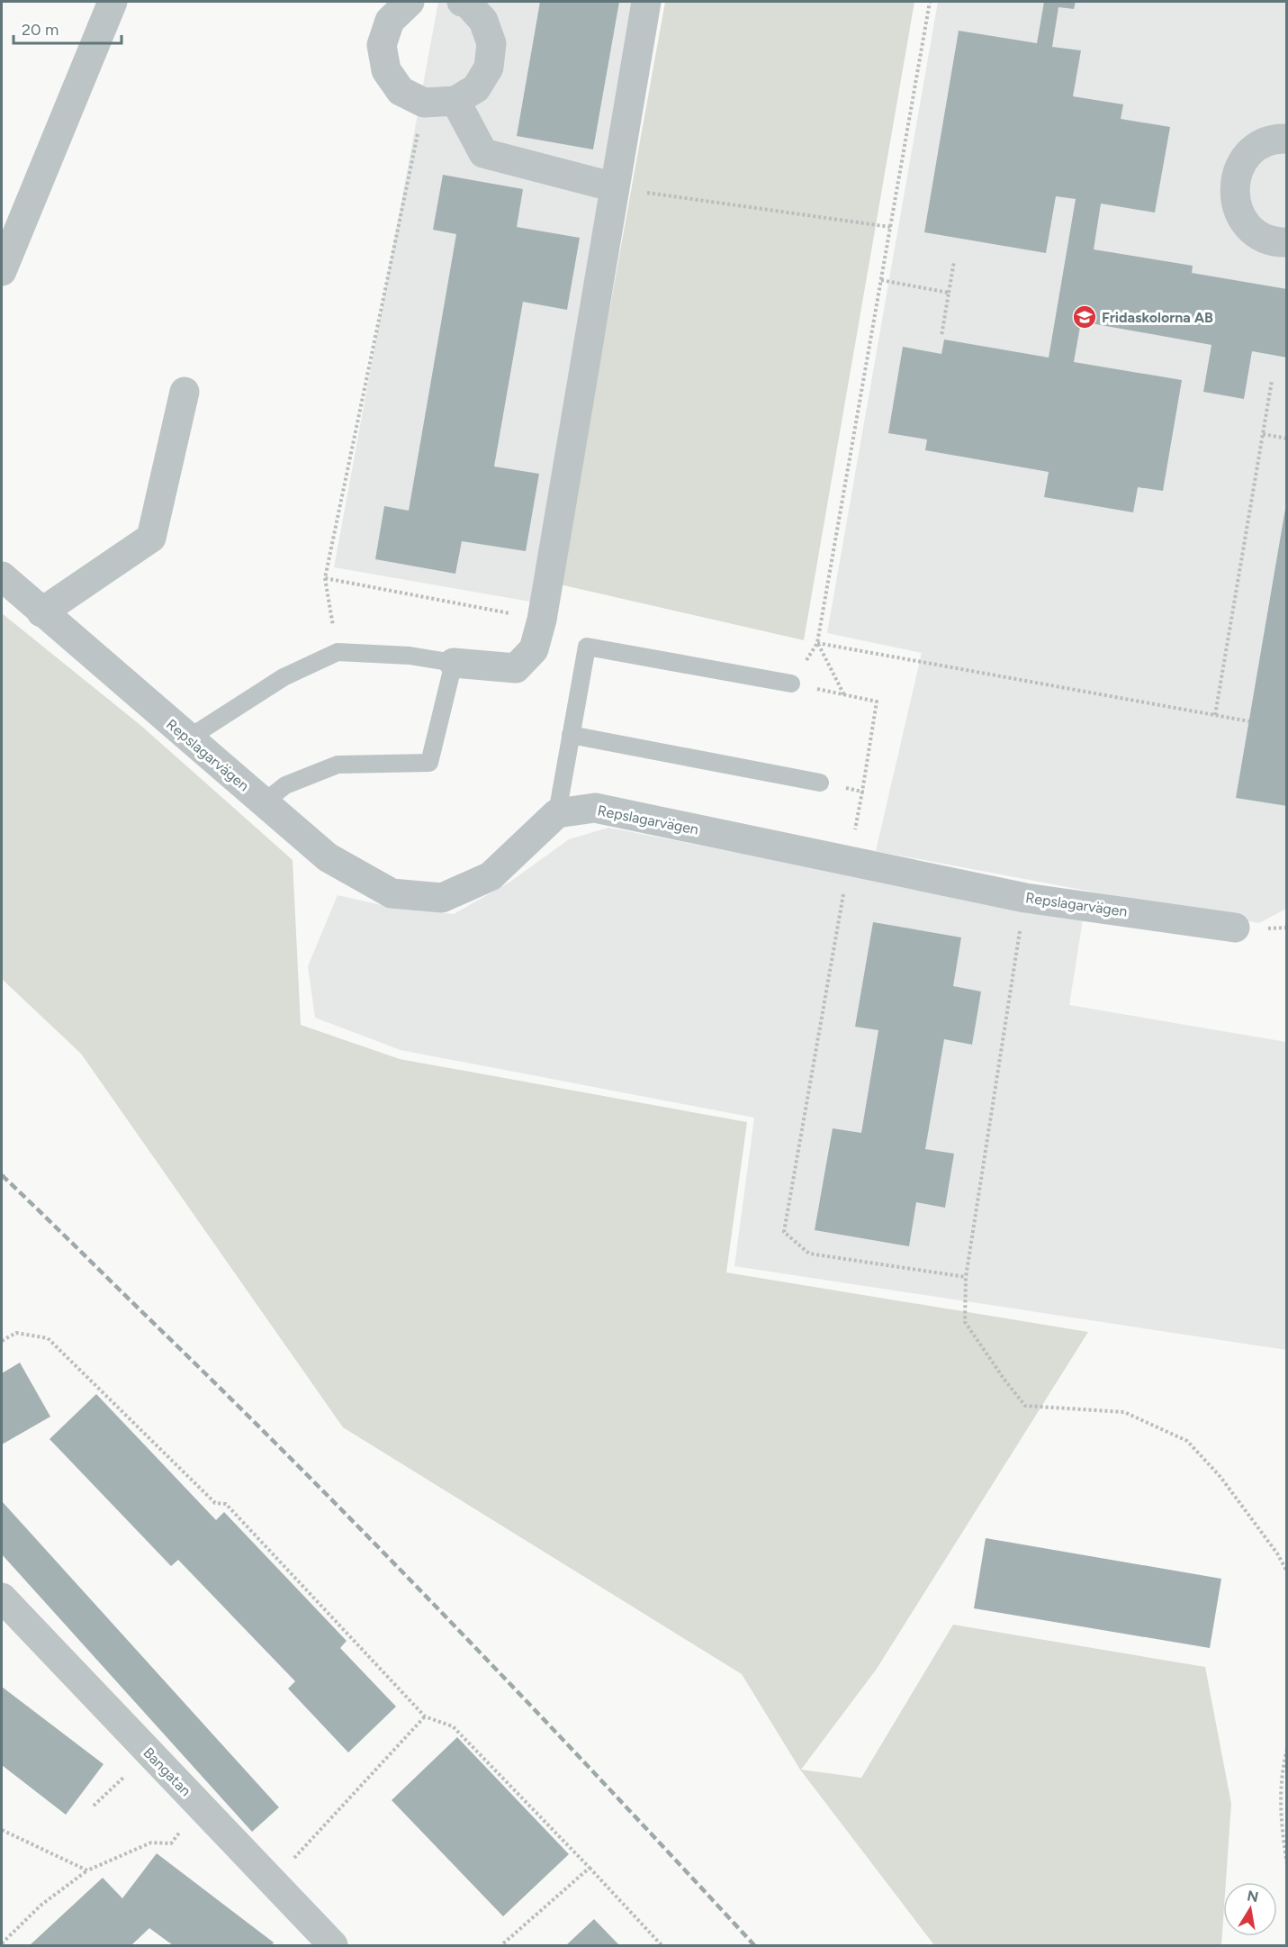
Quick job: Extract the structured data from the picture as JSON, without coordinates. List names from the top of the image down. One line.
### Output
{"streets":{"street":["Repslagarvägen","Bangatan"]},"places":{"school or university":["Fridaskolorna AB"]},"scale_bar":"20 m","north":"top"}
